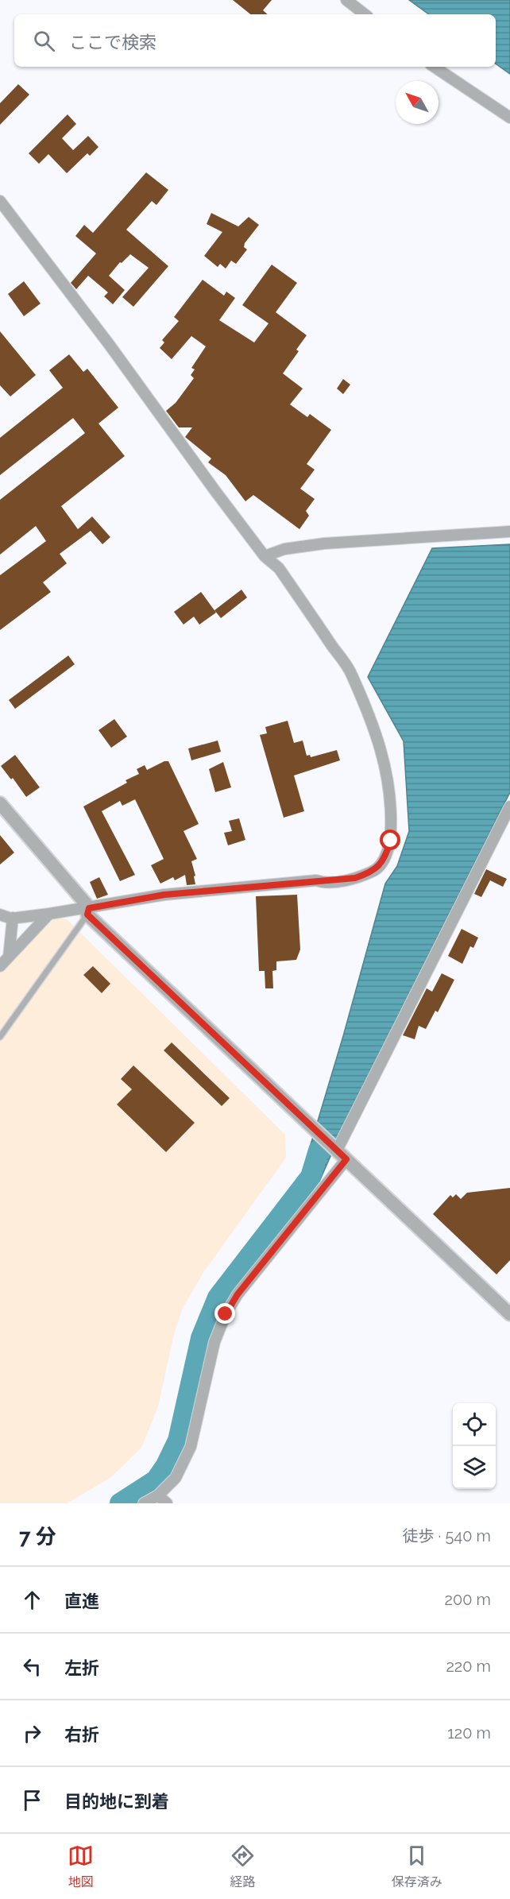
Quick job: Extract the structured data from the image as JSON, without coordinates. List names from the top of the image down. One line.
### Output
{"north":"top left","page":{"search":"ここで検索","heading":["7 分","徒歩 · 540 m"],"list":[["直進","200 m"],["左折","220 m"],["右折","120 m"],"目的地に到着"],"nav":["地図","経路","保存済み"]}}
